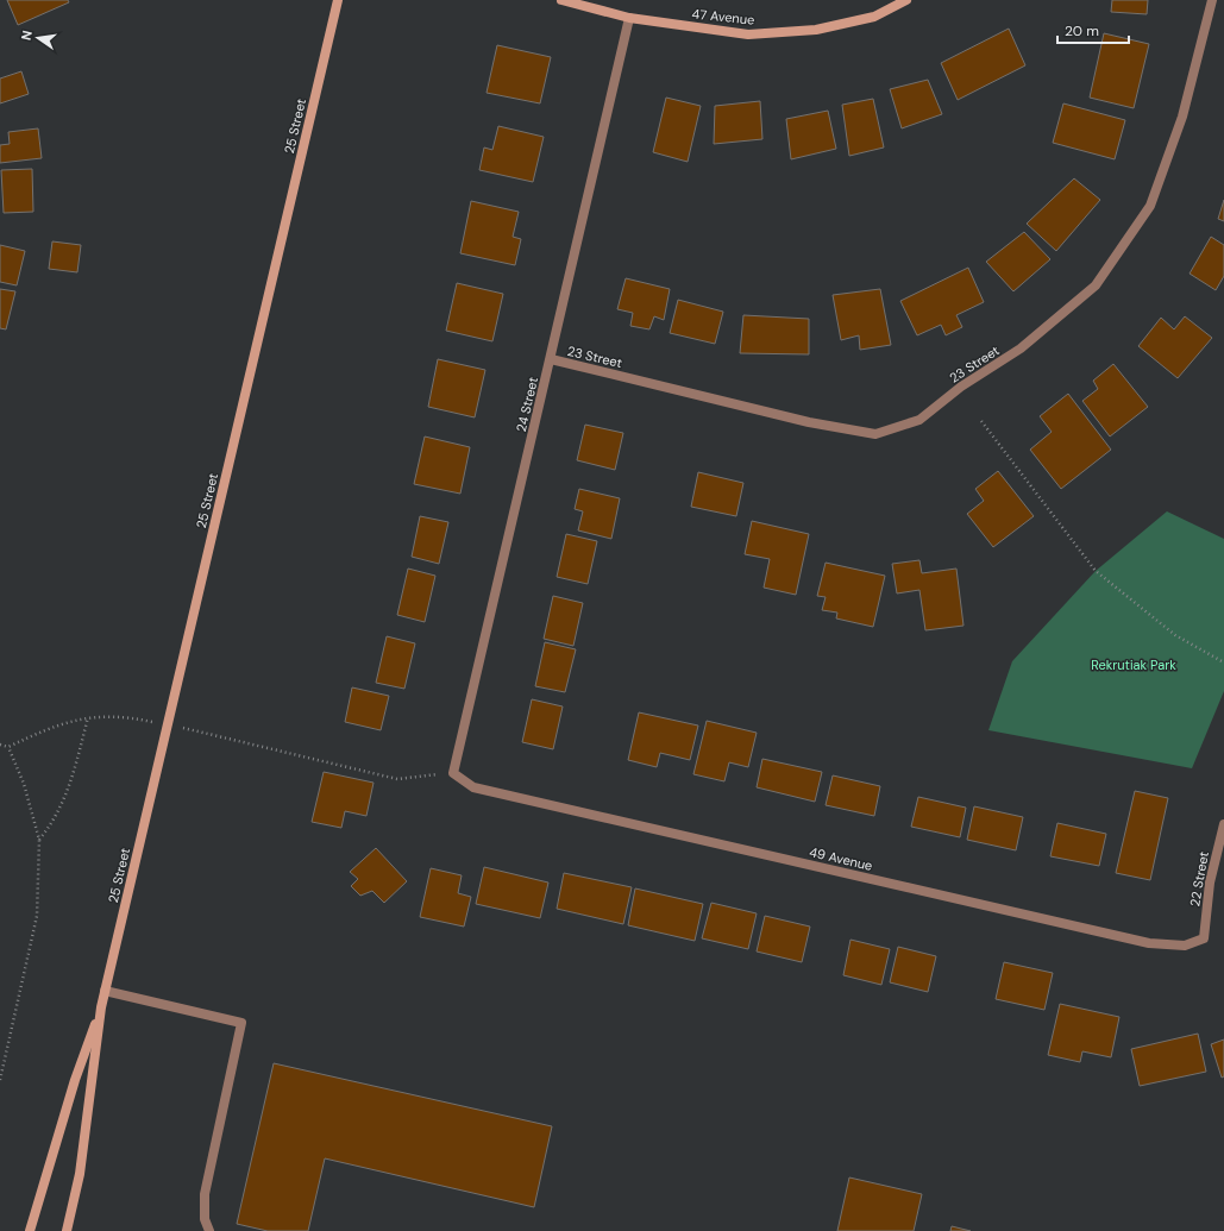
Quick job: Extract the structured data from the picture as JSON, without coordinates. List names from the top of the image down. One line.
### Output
{"streets":{"main road":["47 Avenue","25 Street"],"street":["23 Street","24 Street","49 Avenue","22 Street"]},"crossings":[["47 Avenue","24 Street"],["23 Street","24 Street"],["24 Street","49 Avenue"],["49 Avenue","22 Street"]],"parks":["Rekrutiak Park"],"scale_bar":"20 m","north":"left"}
